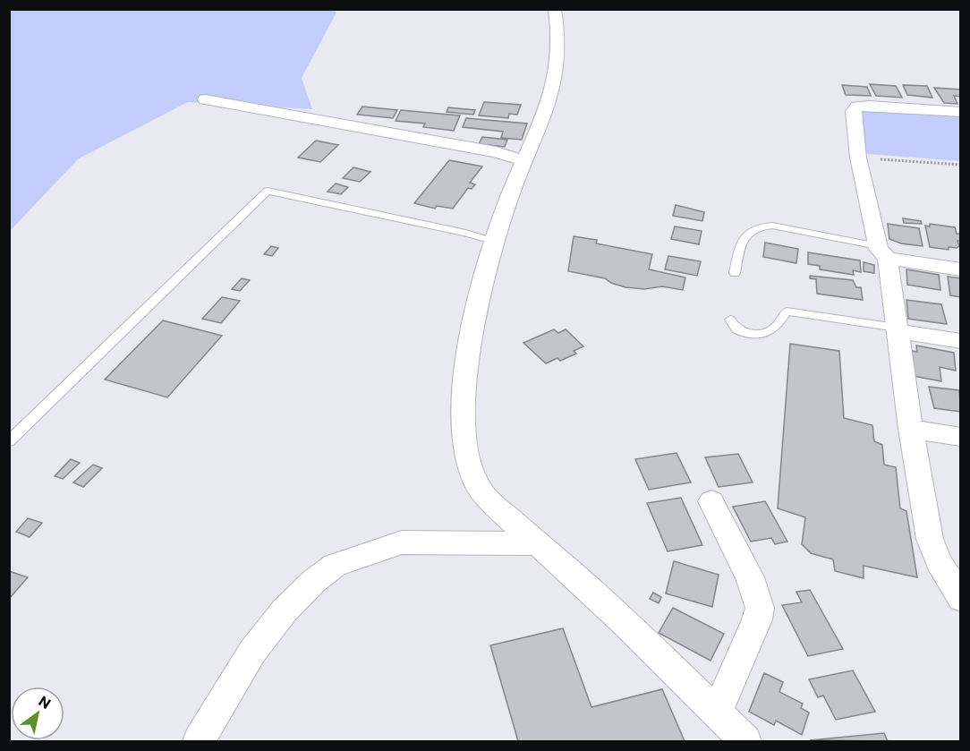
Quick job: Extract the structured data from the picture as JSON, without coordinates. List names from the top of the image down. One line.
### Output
{"north":"top right"}
